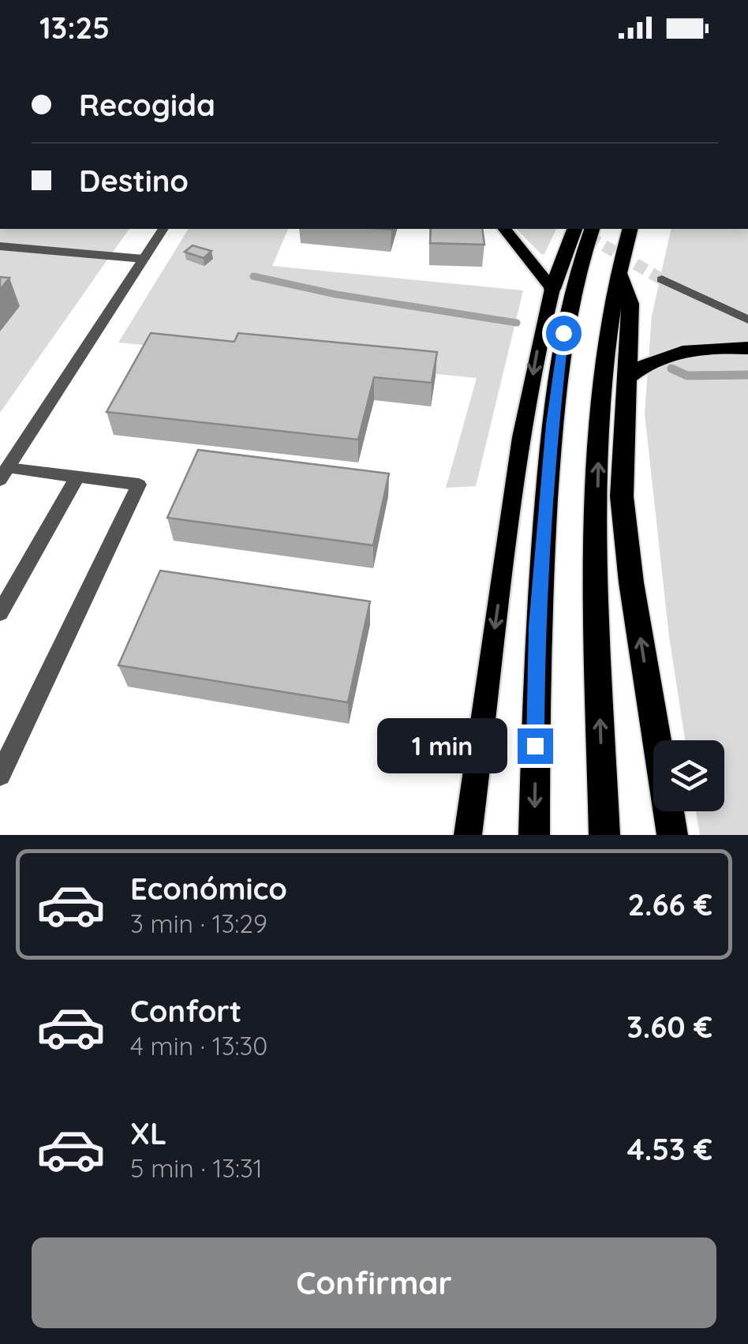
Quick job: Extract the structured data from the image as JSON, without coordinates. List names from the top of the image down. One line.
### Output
{"page":{"status":"13:25","banner":["Recogida","Destino"],"bubble":"1 min","list":[{"name":"Económico","note":"3 min · 13:29","value":"2.66 €"},{"name":"Confort","note":"4 min · 13:30","value":"3.60 €"},{"name":"XL","note":"5 min · 13:31","value":"4.53 €"}],"buttons":"Confirmar"}}
